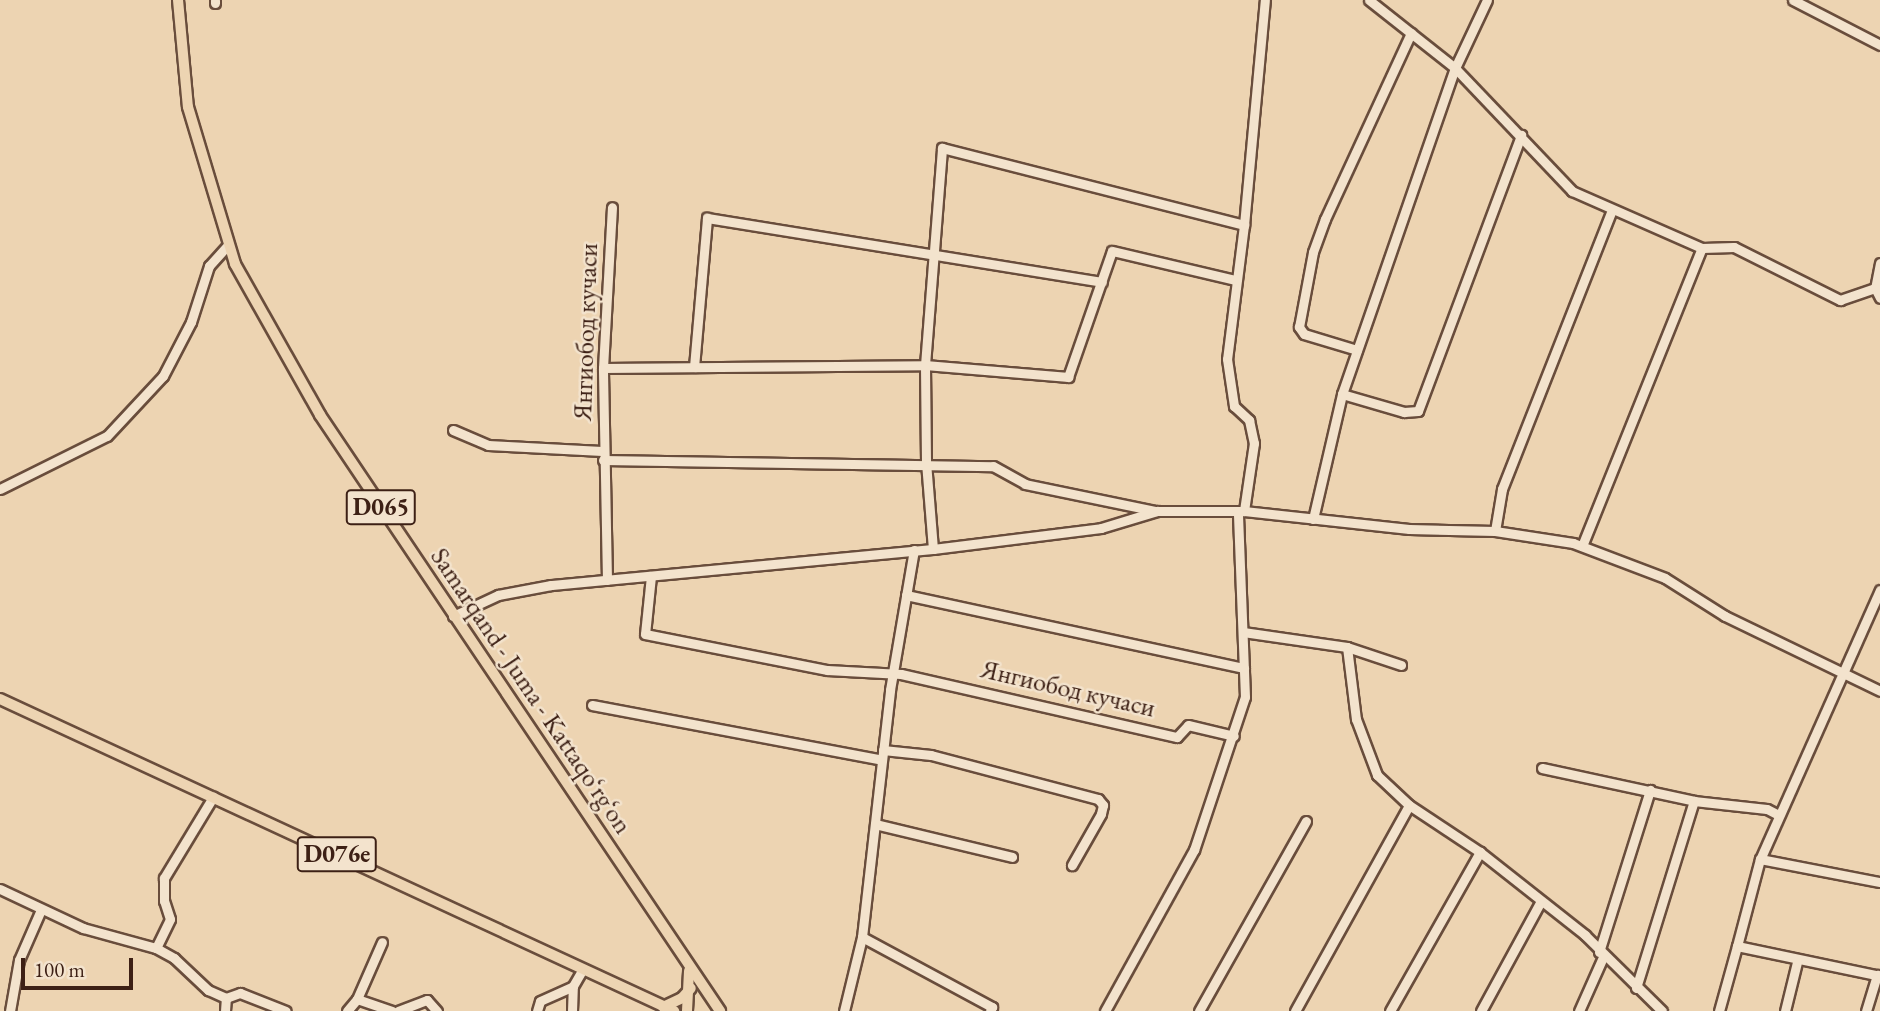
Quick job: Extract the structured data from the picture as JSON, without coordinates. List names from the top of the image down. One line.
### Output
{"streets":{"main road":["D065","Samarqand - Juma - Kattaqo‘rg‘on","D076e"],"street":["Янгиобод кучаси"]},"crossings":[["Янгиобод кучаси","Samarqand - Juma - Kattaqo‘rg‘on"],["D065","Samarqand - Juma - Kattaqo‘rg‘on"]],"scale_bar":"100 m"}
